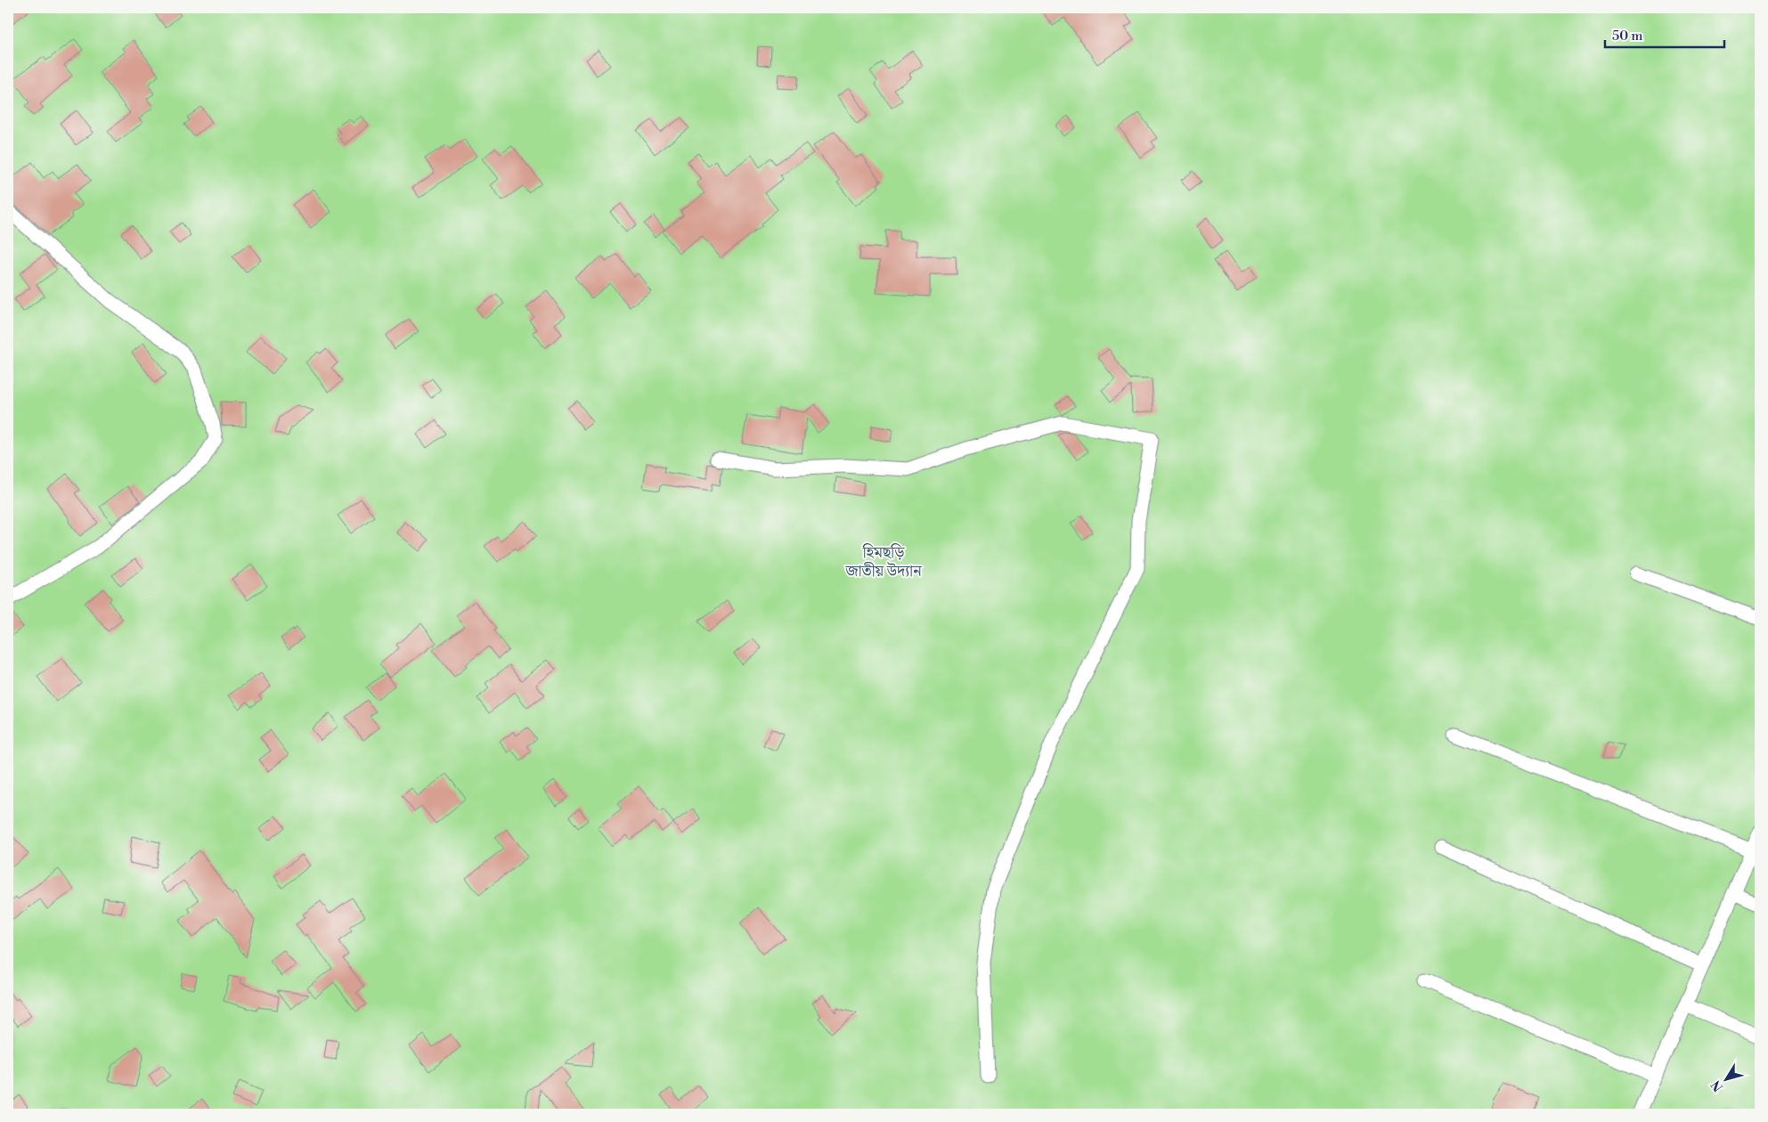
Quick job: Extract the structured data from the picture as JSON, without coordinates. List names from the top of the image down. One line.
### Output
{"parks":["হিমছড়ি জাতীয় উদ্যান"],"scale_bar":"50 m","north":"bottom left"}
